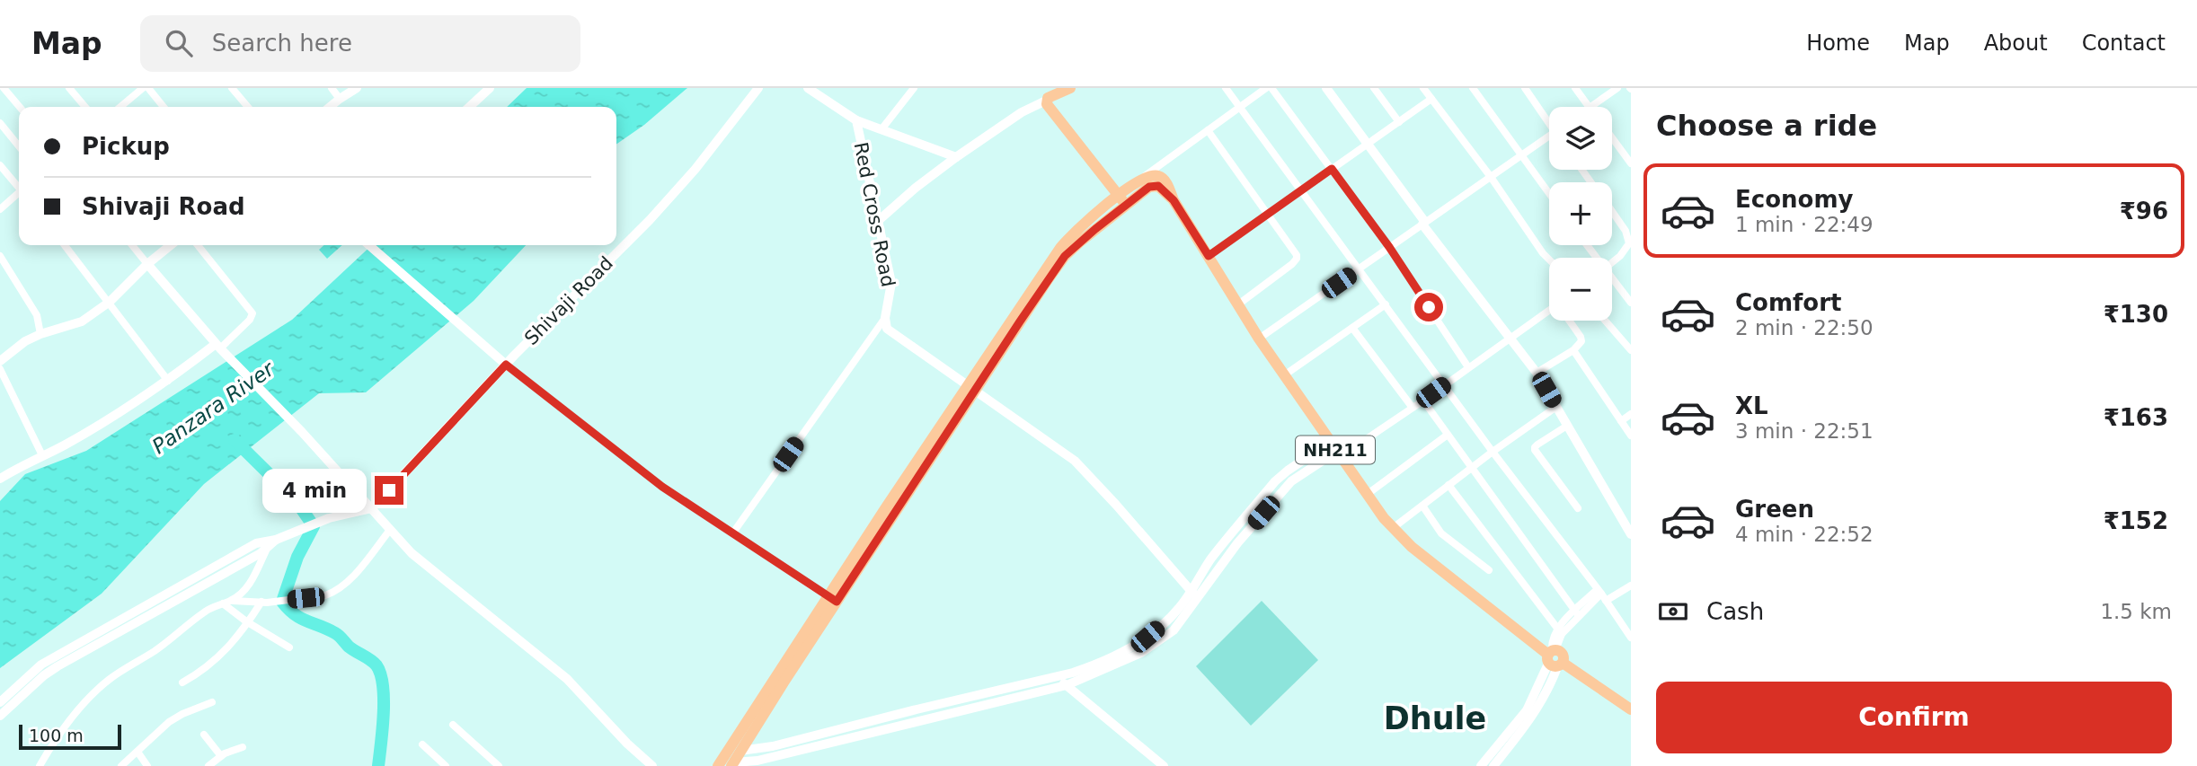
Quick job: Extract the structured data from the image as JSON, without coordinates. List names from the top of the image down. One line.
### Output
{"streets":{"main road":["NH211"],"street":["Red Cross Road","Shivaji Road"]},"districts":["Dhule"],"water":["Panzara River"],"scale_bar":"100 m","page":{"header":"Map","search":"Search here","nav":["Home","Map","About","Contact"],"heading":"Choose a ride","map_buttons":["+","−"],"banner":["Pickup","Shivaji Road"],"list":[{"name":"Economy","note":"1 min · 22:49","value":"₹96"},{"name":"Comfort","note":"2 min · 22:50","value":"₹130"},{"name":"XL","note":"3 min · 22:51","value":"₹163"},{"name":"Green","note":"4 min · 22:52","value":"₹152"}],"bubble":"4 min","pay":["Cash","1.5 km"],"buttons":"Confirm","scale":"100 m"}}
